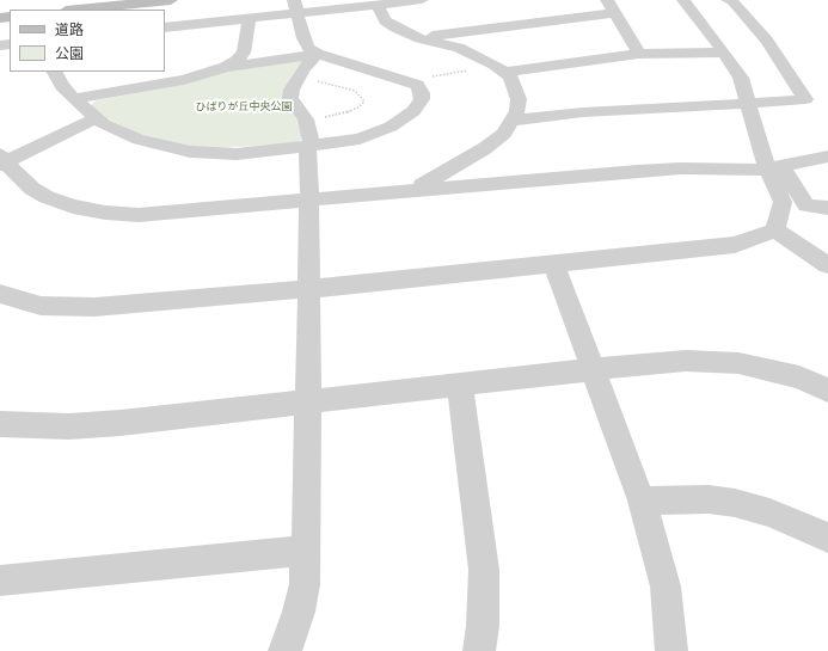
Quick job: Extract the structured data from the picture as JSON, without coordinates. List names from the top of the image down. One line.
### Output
{"parks":["ひばりが丘中央公園"],"legend":["道路","公園"]}
